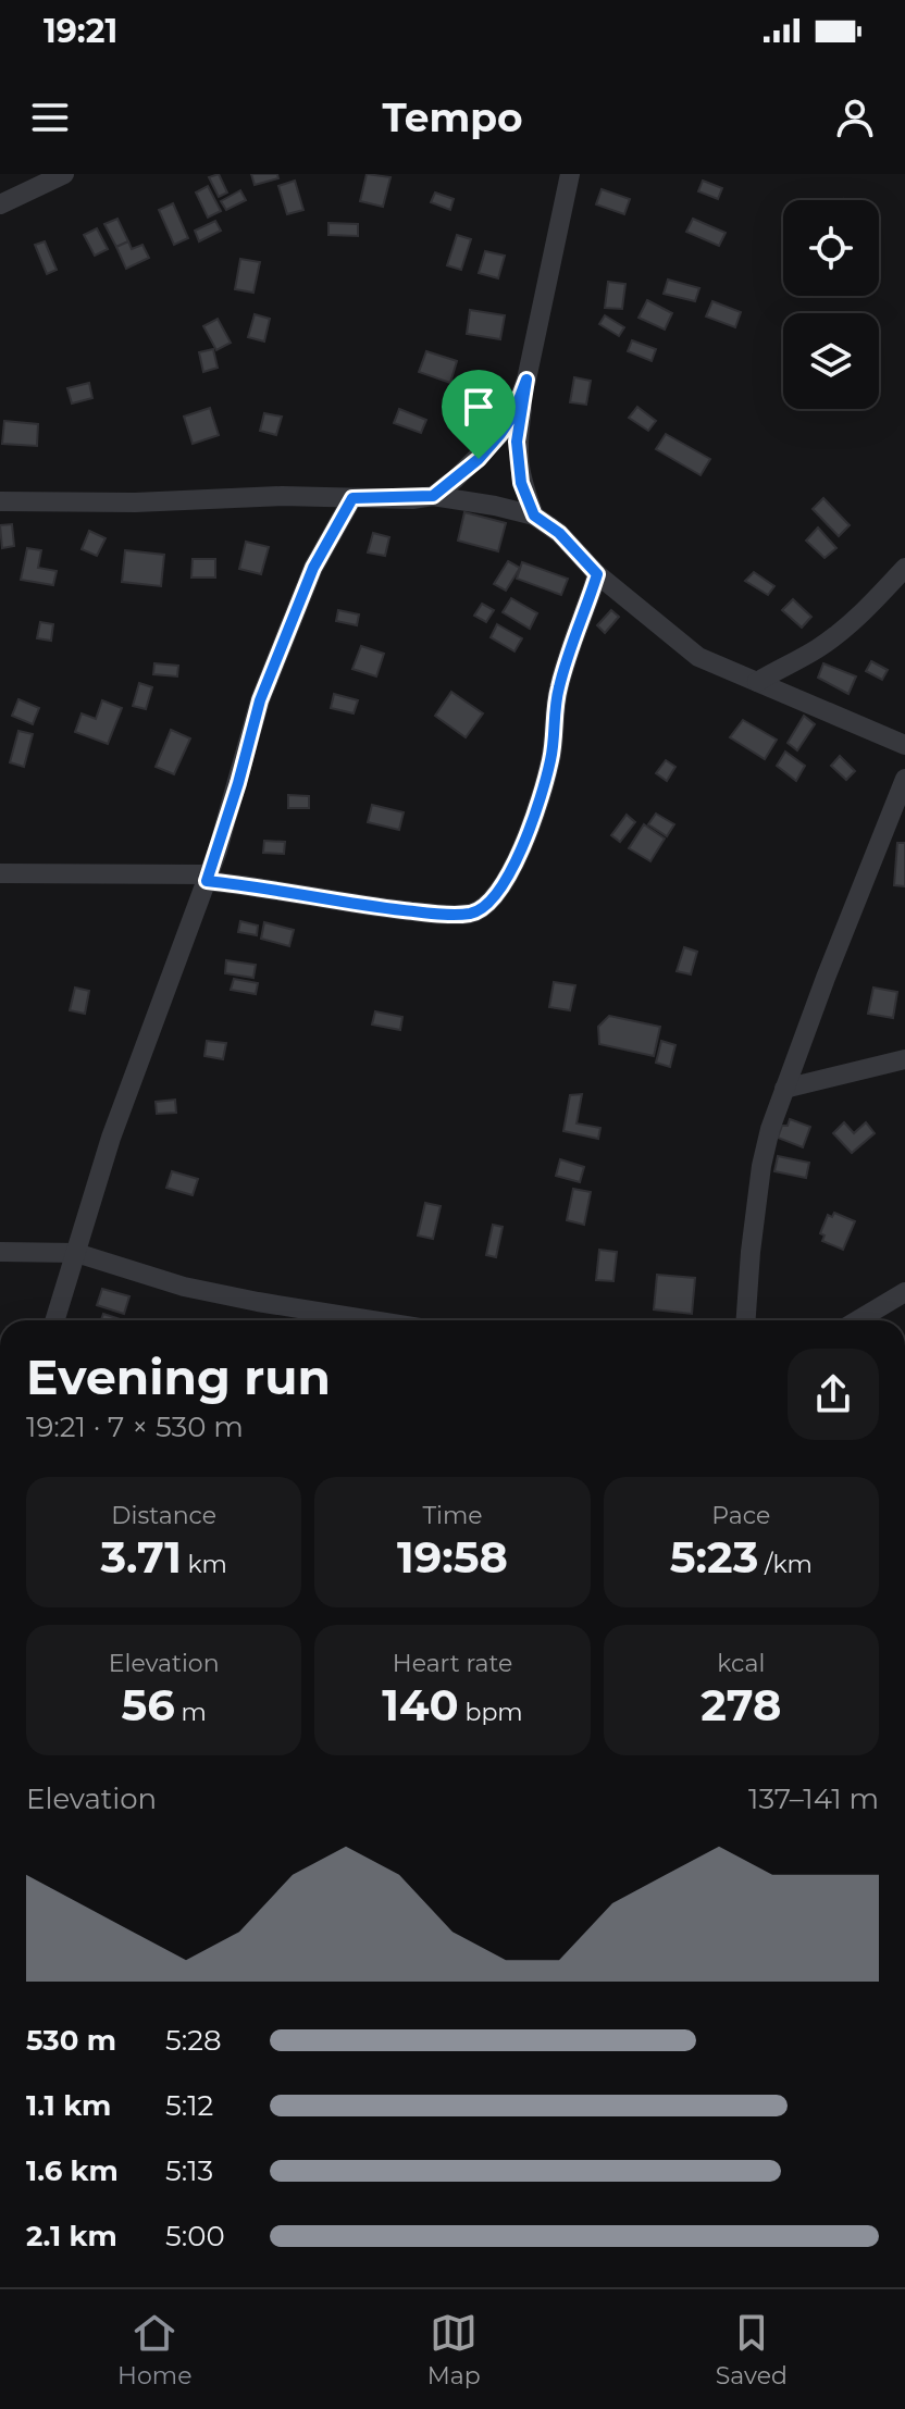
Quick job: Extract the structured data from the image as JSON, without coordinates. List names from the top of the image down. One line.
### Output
{"page":{"status":"19:21","header":"Tempo","heading":["Evening run","19:21 · 7 × 530 m"],"stats":[["Distance","3.71 km"],["Time","19:58"],["Pace","5:23 /km"],["Elevation","56 m"],["Heart rate","140 bpm"],["kcal","278"]],"chart":["Elevation","137–141 m"],"list":[{"name":"530 m","note":"5:28"},{"name":"1.1 km","note":"5:12"},{"name":"1.6 km","note":"5:13"},{"name":"2.1 km","note":"5:00"}],"tabs":["Home","Map","Saved"]}}
